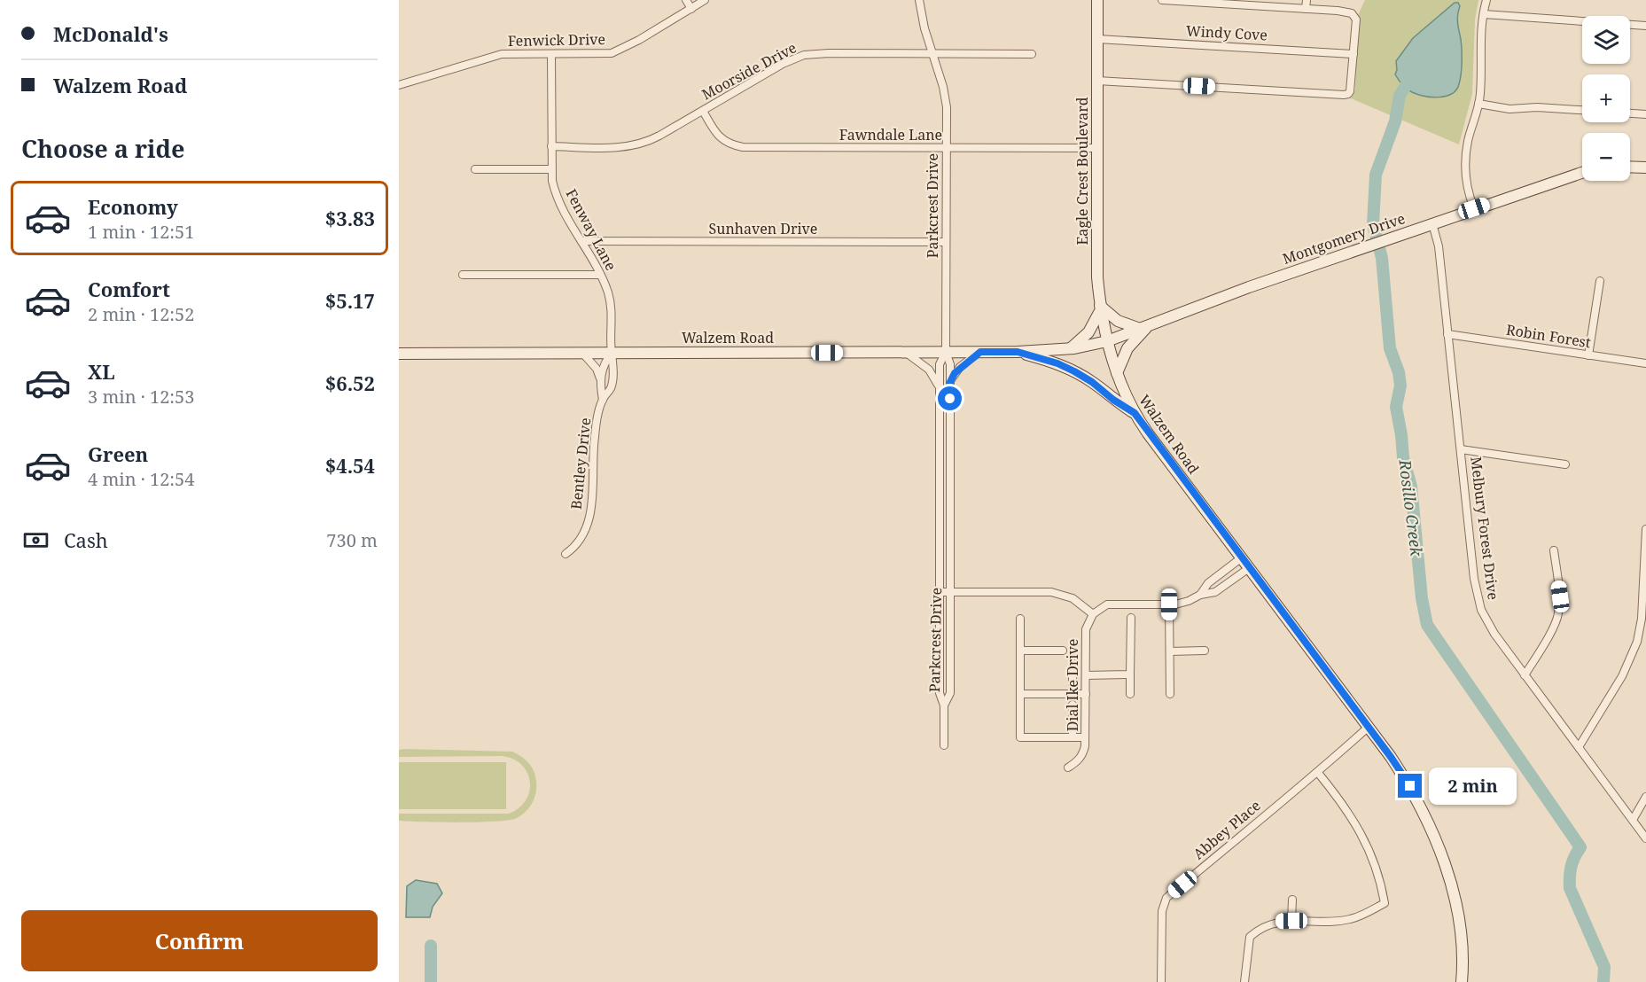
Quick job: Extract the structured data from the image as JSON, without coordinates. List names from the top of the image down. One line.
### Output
{"streets":{"main road":["Eagle Crest Boulevard","Montgomery Drive","Walzem Road"],"street":["Windy Cove","Fenwick Drive","Moorside Drive","Fawndale Lane","Parkcrest Drive","Sunhaven Drive","Fenway Lane","Robin Forest","Bentley Drive","Melbury Forest Drive","Dial Ike Drive","Abbey Place"]},"crossings":[["Windy Cove","Eagle Crest Boulevard"],["Fenwick Drive","Fenway Lane"],["Moorside Drive","Fawndale Lane"],["Moorside Drive","Parkcrest Drive"],["Moorside Drive","Fenway Lane"],["Fawndale Lane","Eagle Crest Boulevard"],["Fawndale Lane","Parkcrest Drive"],["Eagle Crest Boulevard","Montgomery Drive"],["Eagle Crest Boulevard","Walzem Road"],["Parkcrest Drive","Sunhaven Drive"],["Parkcrest Drive","Walzem Road"],["Sunhaven Drive","Fenway Lane"],["Fenway Lane","Walzem Road"],["Fenway Lane","Bentley Drive"],["Montgomery Drive","Walzem Road"],["Montgomery Drive","Melbury Forest Drive"],["Robin Forest","Melbury Forest Drive"],["Walzem Road","Bentley Drive"],["Walzem Road","Abbey Place"]],"water":["Rosillo Creek"],"page":{"banner":["McDonald's","Walzem Road"],"map_buttons":["+","−"],"heading":"Choose a ride","list":[{"name":"Economy","note":"1 min · 12:51","value":"$3.83"},{"name":"Comfort","note":"2 min · 12:52","value":"$5.17"},{"name":"XL","note":"3 min · 12:53","value":"$6.52"},{"name":"Green","note":"4 min · 12:54","value":"$4.54"}],"pay":["Cash","730 m"],"bubble":"2 min","buttons":"Confirm"}}
